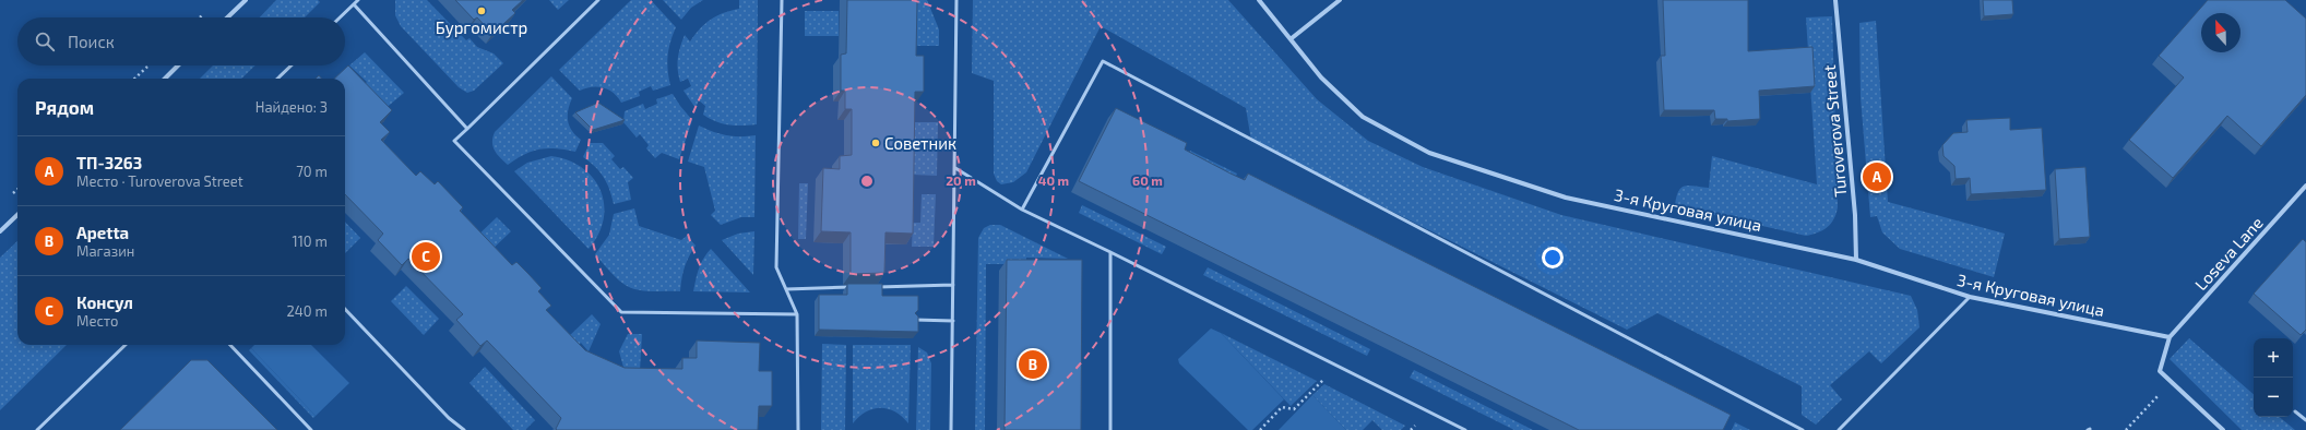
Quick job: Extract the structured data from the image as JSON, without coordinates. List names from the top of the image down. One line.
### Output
{"streets":{"street":["Turoverova Street","3-я Круговая улица","Loseva Lane"]},"crossings":[["Turoverova Street","3-я Круговая улица"],["3-я Круговая улица","Loseva Lane"]],"places":["Бургомистр","Советник"],"north":"top","page":{"search":"Поиск","heading":["Рядом","Найдено: 3"],"list":[{"mark":"A","name":"ТП-3263","note":"Место · Turoverova Street","value":"70 m"},{"mark":"B","name":"Apetta","note":"Магазин","value":"110 m"},{"mark":"C","name":"Консул","note":"Место","value":"240 m"}],"pins":["A","C","B"],"map_buttons":["+","−"]},"rings":["20 m","40 m","60 m"]}
